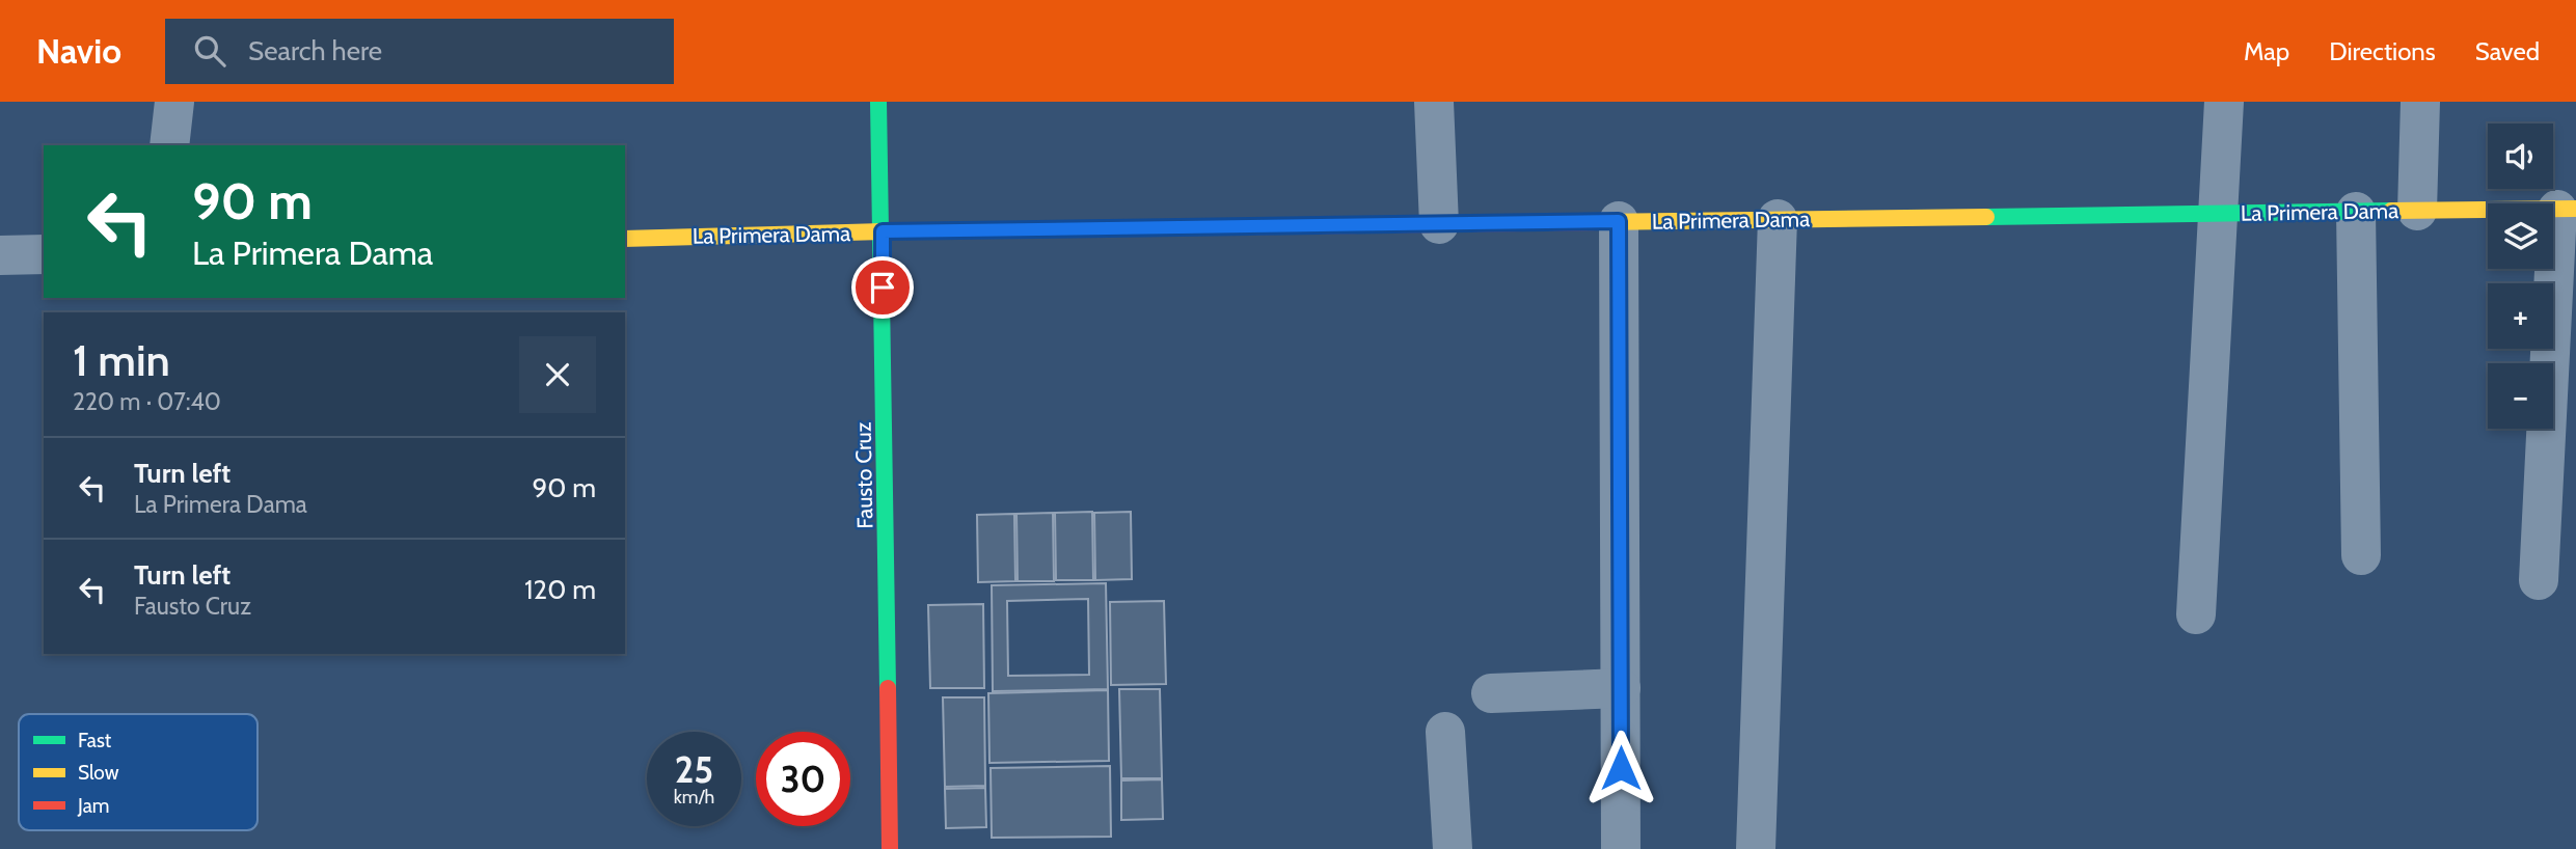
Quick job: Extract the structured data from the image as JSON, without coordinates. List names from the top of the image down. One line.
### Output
{"streets":{"street":["La Primera Dama","Fausto Cruz"]},"crossings":[["La Primera Dama","Fausto Cruz"]],"legend":["Fast","Slow","Jam"],"page":{"header":"Navio","search":"Search here","nav":["Map","Directions","Saved"],"map_buttons":["+","−"],"turn":["90 m","La Primera Dama"],"heading":["1 min","220 m · 07:40"],"list":[{"name":"Turn left","note":"La Primera Dama","value":"90 m"},{"name":"Turn left","note":"Fausto Cruz","value":"120 m"}],"speed":"25 km/h","limit":"30"}}
